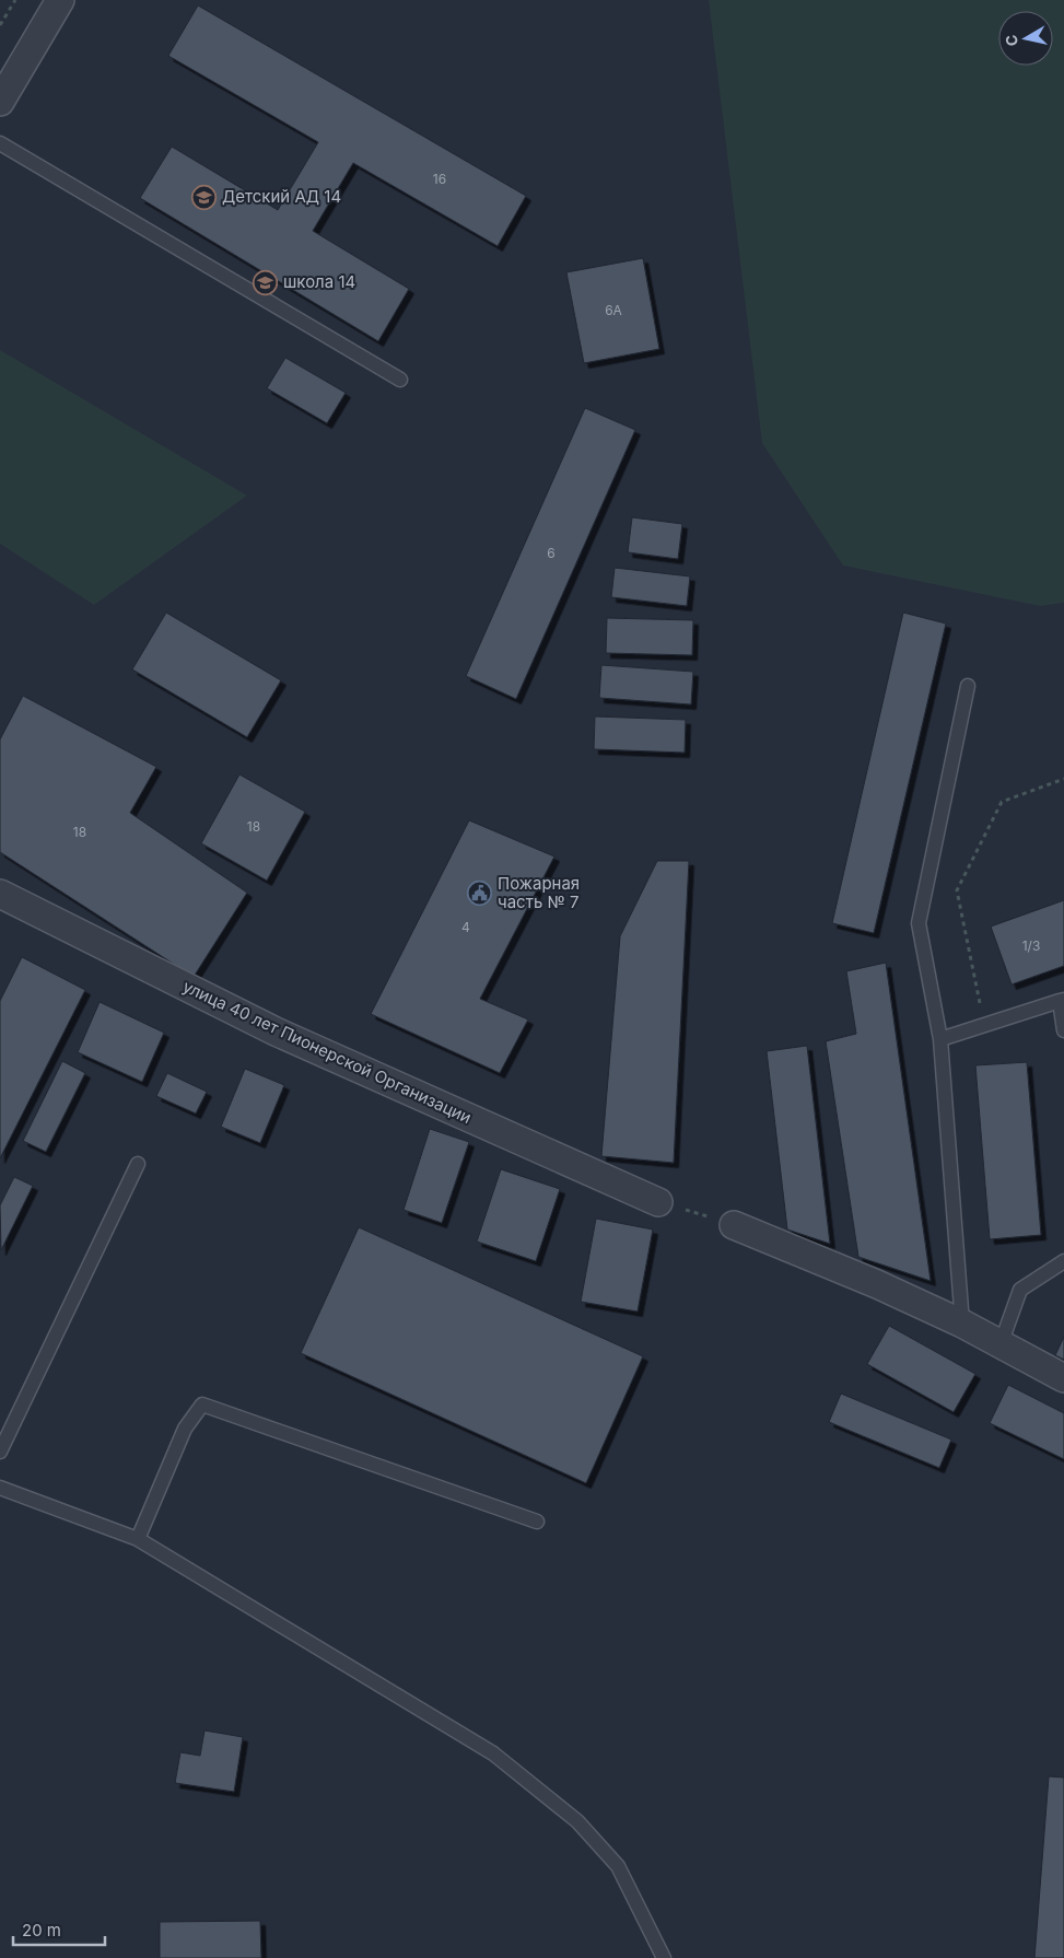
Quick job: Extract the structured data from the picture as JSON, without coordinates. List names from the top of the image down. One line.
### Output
{"streets":{"street":["улица 40 лет Пионерской Организации"]},"places":{"school or university":["Детский АД 14","школа 14"],"public building":["Пожарная часть № 7"]},"house_numbers":["16","6А","6","18","18","4","1/3"],"scale_bar":"20 m","north":"left"}
